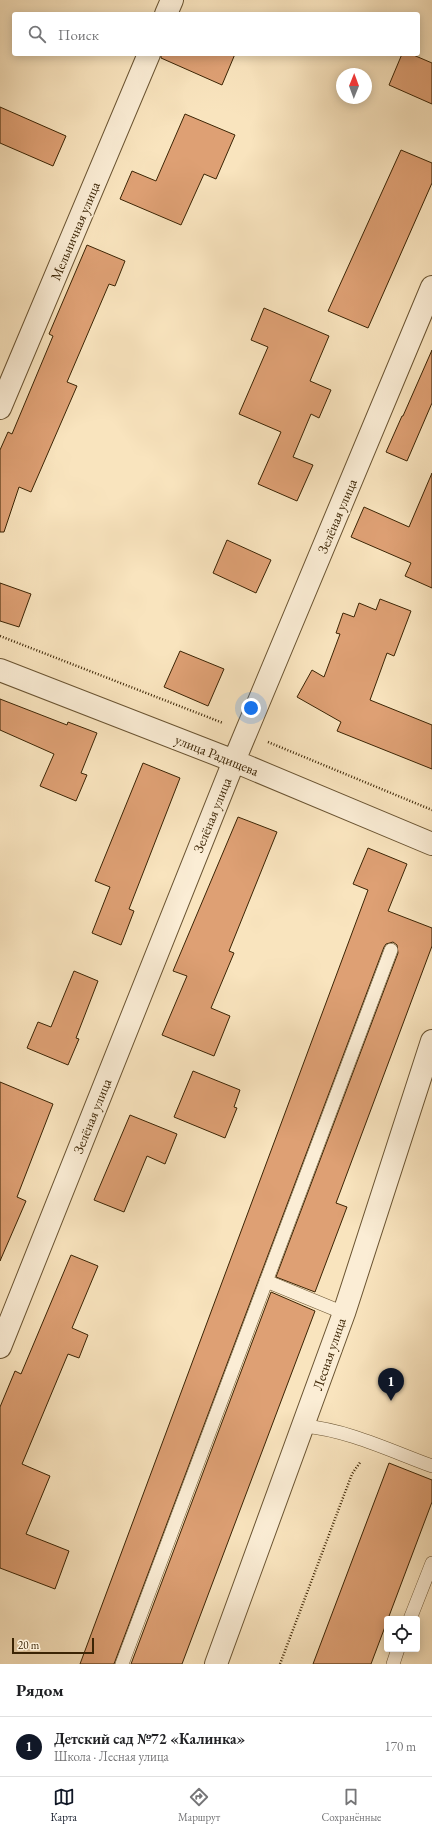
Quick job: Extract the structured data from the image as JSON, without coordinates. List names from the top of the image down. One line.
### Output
{"streets":{"street":["Мельничная улица","Зелёная улица","улица Радищева","Лесная улица"]},"crossings":[["Зелёная улица","улица Радищева"]],"scale_bar":"20 m","north":"top","page":{"search":"Поиск","pins":"1","scale":"20 m","heading":"Рядом","list":[{"mark":"1","name":"Детский сад №72 «Калинка»","note":"Школа · Лесная улица","value":"170 m"}],"nav":["Карта","Маршрут","Сохранённые"]}}
